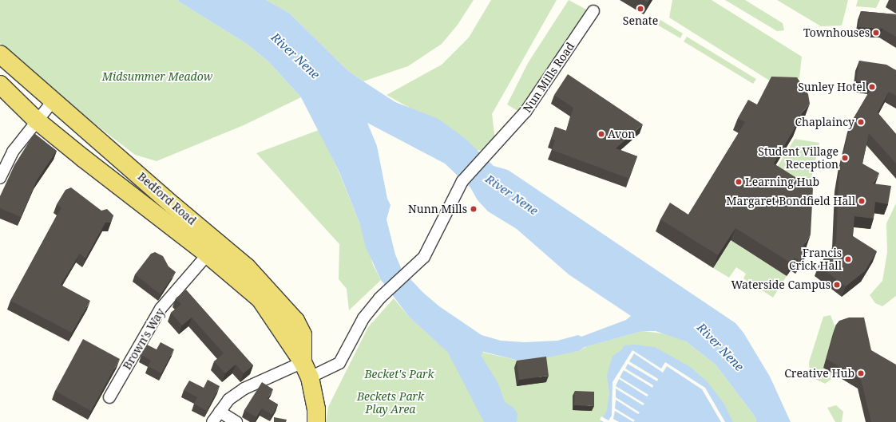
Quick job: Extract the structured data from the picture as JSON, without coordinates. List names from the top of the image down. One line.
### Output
{"streets":{"main road":["Bedford Road"],"street":["Nun Mills Road","Brown's Way"]},"crossings":[["Nun Mills Road","Bedford Road"],["Bedford Road","Brown's Way"]],"water":["River Nene"],"parks":["Midsummer Meadow","Becket's Park","Beckets Park Play Area"],"places":["Senate","Townhouses","Sunley Hotel","Chaplaincy","Avon","Student Village Reception","Learning Hub","Margaret Bondfield Hall","Nunn Mills","Francis Crick Hall","Waterside Campus","Creative Hub"]}
